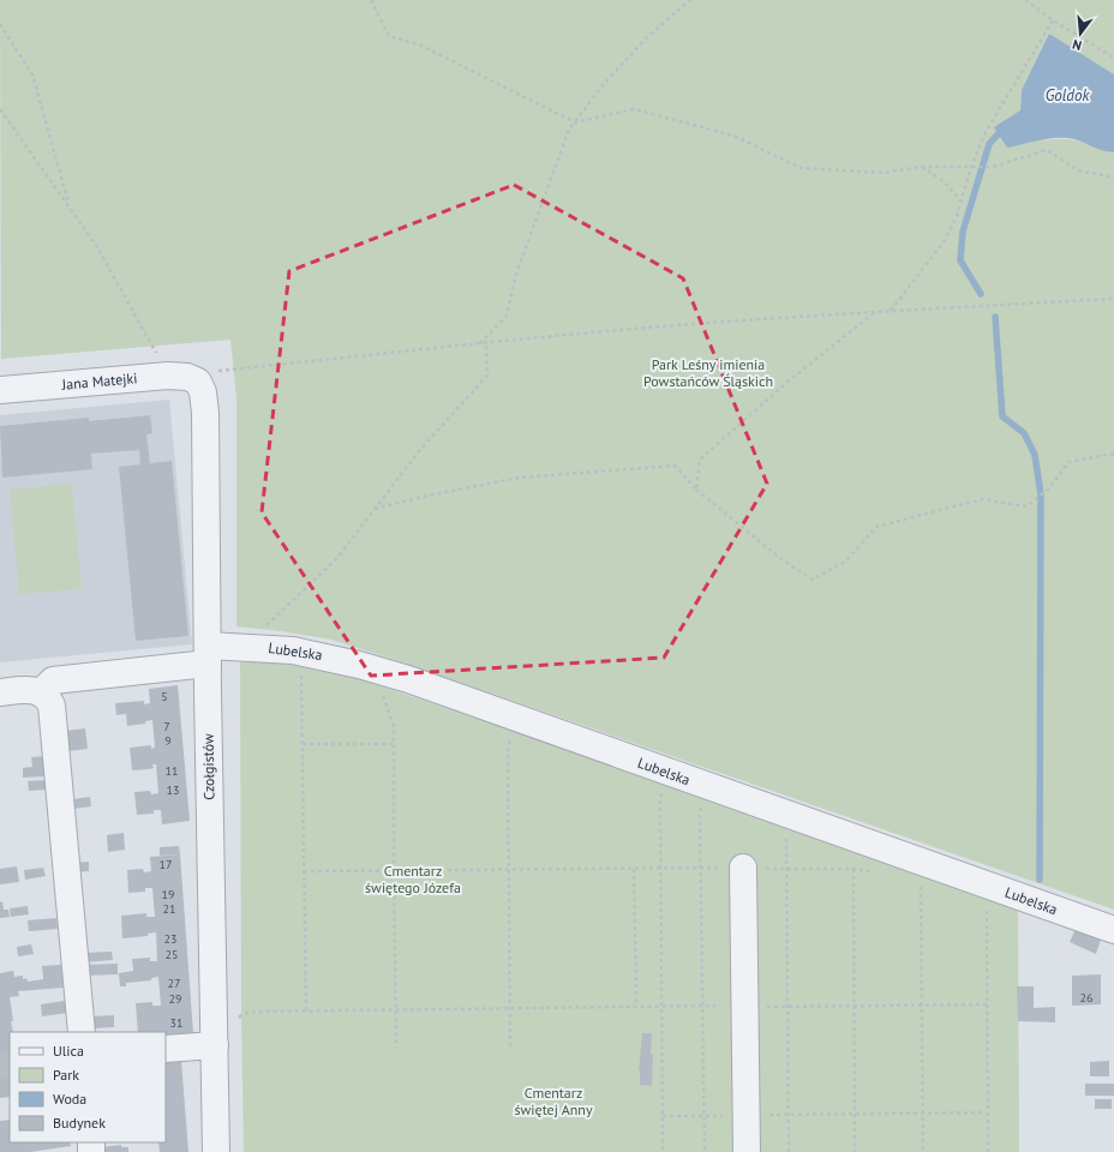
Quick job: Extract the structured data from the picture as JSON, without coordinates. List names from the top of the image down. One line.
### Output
{"streets":{"street":["Jana Matejki","Lubelska","Czołgistów"]},"crossings":[["Jana Matejki","Czołgistów"],["Lubelska","Czołgistów"]],"water":["Goldok"],"parks":["Park Leśny imienia Powstańców Śląskich","Cmentarz świętego Józefa","Cmentarz świętej Anny"],"house_numbers":["5","7","9","11","13","17","19","21","23","25","27","26","29","31"],"legend":["Ulica","Park","Woda","Budynek"],"north":"bottom"}
